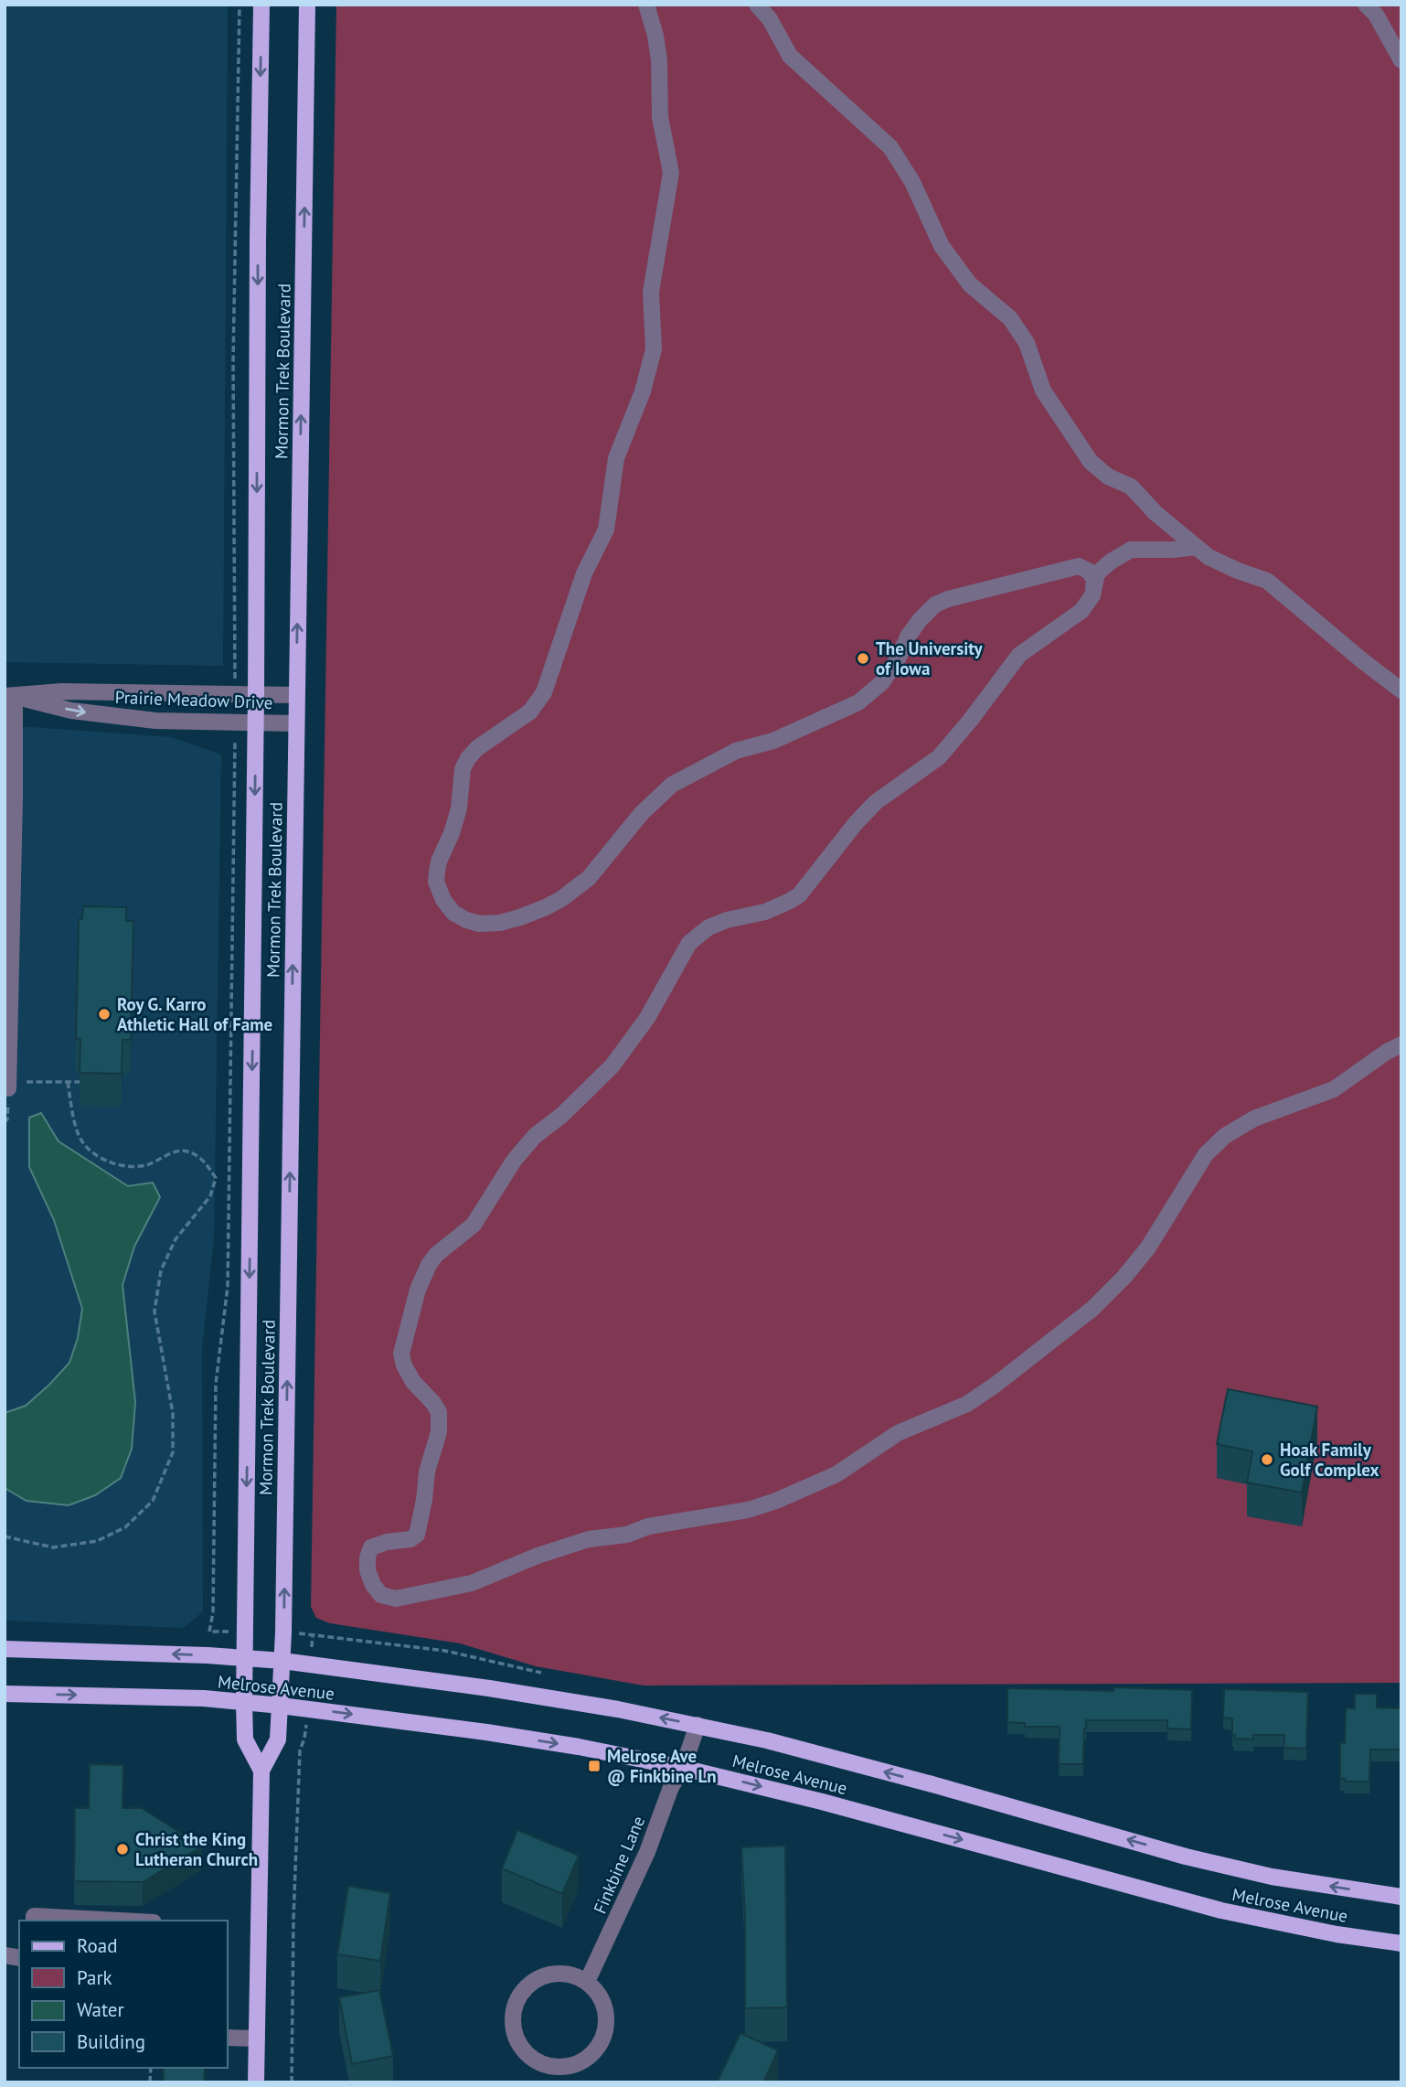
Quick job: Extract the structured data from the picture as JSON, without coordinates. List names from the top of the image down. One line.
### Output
{"streets":{"main road":["Mormon Trek Boulevard","Melrose Avenue"],"street":["Prairie Meadow Drive","Finkbine Lane"]},"crossings":[["Mormon Trek Boulevard","Prairie Meadow Drive"],["Mormon Trek Boulevard","Melrose Avenue"],["Melrose Avenue","Finkbine Lane"]],"places":{"other":["The University of Iowa","Roy G. Karro Athletic Hall of Fame","Hoak Family Golf Complex","Christ the King Lutheran Church"],"transit":["Melrose Ave @ Finkbine Ln"]},"legend":["Road","Park","Water","Building"]}
